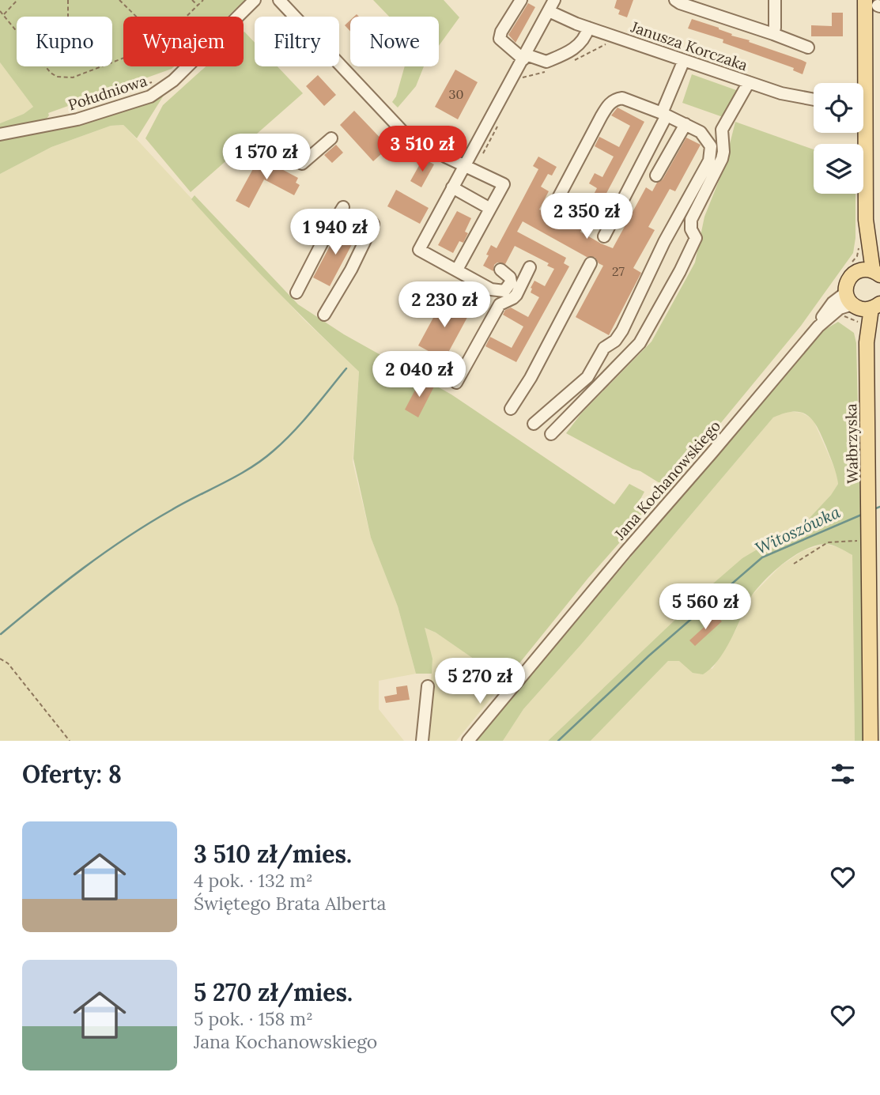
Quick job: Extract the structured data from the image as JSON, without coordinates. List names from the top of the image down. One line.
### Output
{"streets":{"main road":["Wałbrzyska"],"street":["Janusza Korczaka","Południowa","Jana Kochanowskiego"]},"crossings":[["Wałbrzyska","Jana Kochanowskiego"]],"water":["Witoszówka"],"house_numbers":["30","27"],"page":{"chip":["Kupno","Wynajem","Filtry","Nowe"],"price":["3 510 zł","1 570 zł","2 350 zł","1 940 zł","2 230 zł","2 040 zł","5 560 zł","5 270 zł"],"heading":"Oferty: 8","list":[{"name":"3 510 zł/mies.","note":"4 pok. · 132 m² · Świętego Brata Alberta"},{"name":"5 270 zł/mies.","note":"5 pok. · 158 m² · Jana Kochanowskiego"}]}}
